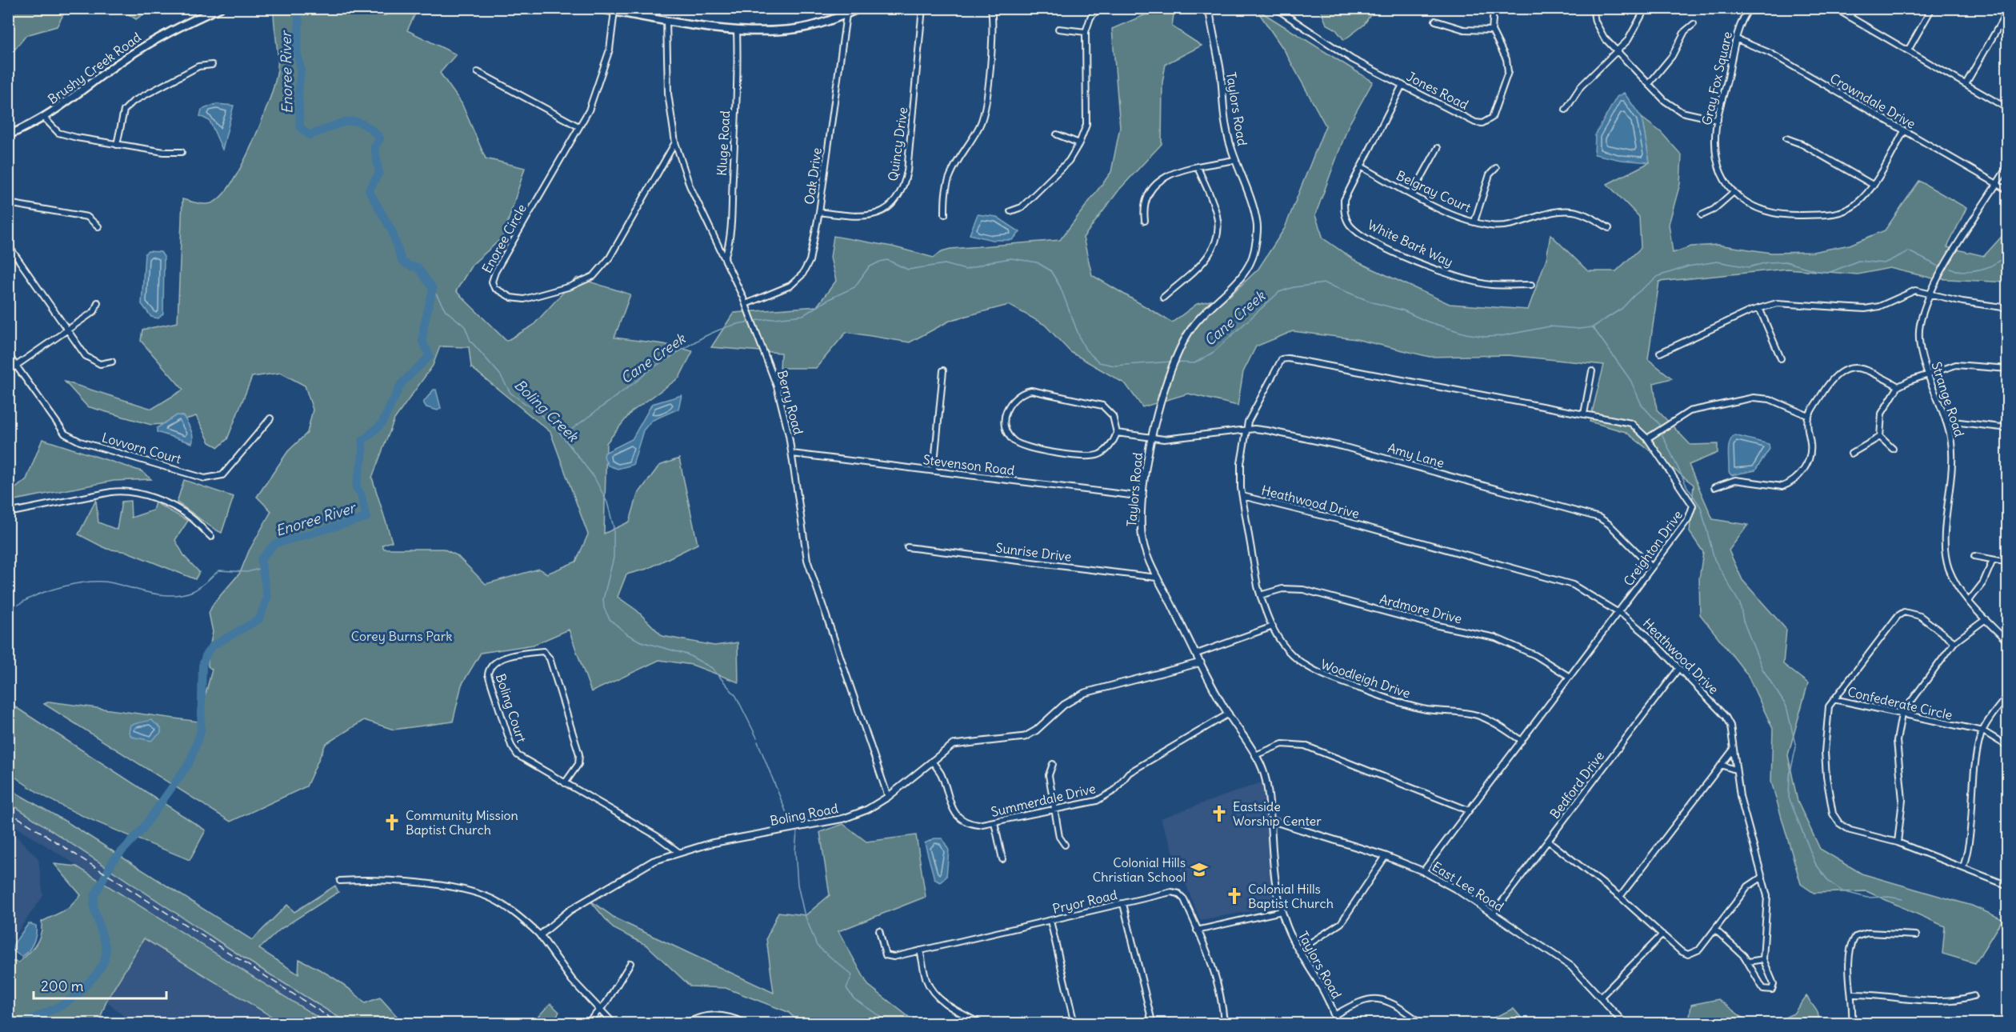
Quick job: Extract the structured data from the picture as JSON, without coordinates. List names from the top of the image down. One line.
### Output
{"streets":{"main road":["Brushy Creek Road"],"street":["Gray Fox Square","Jones Road","Crowndale Drive","Taylors Road","Kluge Road","Quincy Drive","Oak Drive","Belgray Court","Enoree Circle","White Bark Way","Strange Road","Berry Road","Lovvorn Court","Amy Lane","Stevenson Road","Heathwood Drive","Creighton Drive","Sunrise Drive","Ardmore Drive","Woodleigh Drive","Confederate Circle","Boling Court","Bedford Drive","Summerdale Drive","Boling Road","East Lee Road","Pryor Road"]},"crossings":[["Gray Fox Square","Crowndale Drive"],["Jones Road","White Bark Way"],["Crowndale Drive","Strange Road"],["Taylors Road","Amy Lane"],["Taylors Road","Stevenson Road"],["Taylors Road","Sunrise Drive"],["Taylors Road","Summerdale Drive"],["Taylors Road","Boling Road"],["Taylors Road","East Lee Road"],["Kluge Road","Berry Road"],["Quincy Drive","Oak Drive"],["Oak Drive","Berry Road"],["Belgray Court","White Bark Way"],["Enoree Circle","Berry Road"],["Berry Road","Stevenson Road"],["Berry Road","Boling Road"],["Amy Lane","Creighton Drive"],["Amy Lane","Woodleigh Drive"],["Heathwood Drive","Creighton Drive"],["Heathwood Drive","Woodleigh Drive"],["Heathwood Drive","Bedford Drive"],["Creighton Drive","Ardmore Drive"],["Creighton Drive","Woodleigh Drive"],["Creighton Drive","East Lee Road"],["Ardmore Drive","Woodleigh Drive"],["Boling Court","Boling Road"],["Bedford Drive","East Lee Road"],["Summerdale Drive","Boling Road"]],"water":["Enoree River","Cane Creek","Boling Creek"],"parks":["Corey Burns Park"],"places":{"church":["Eastside Worship Center","Community Mission Baptist Church","Colonial Hills Baptist Church"],"school or university":["Colonial Hills Christian School"]},"scale_bar":"200 m"}
